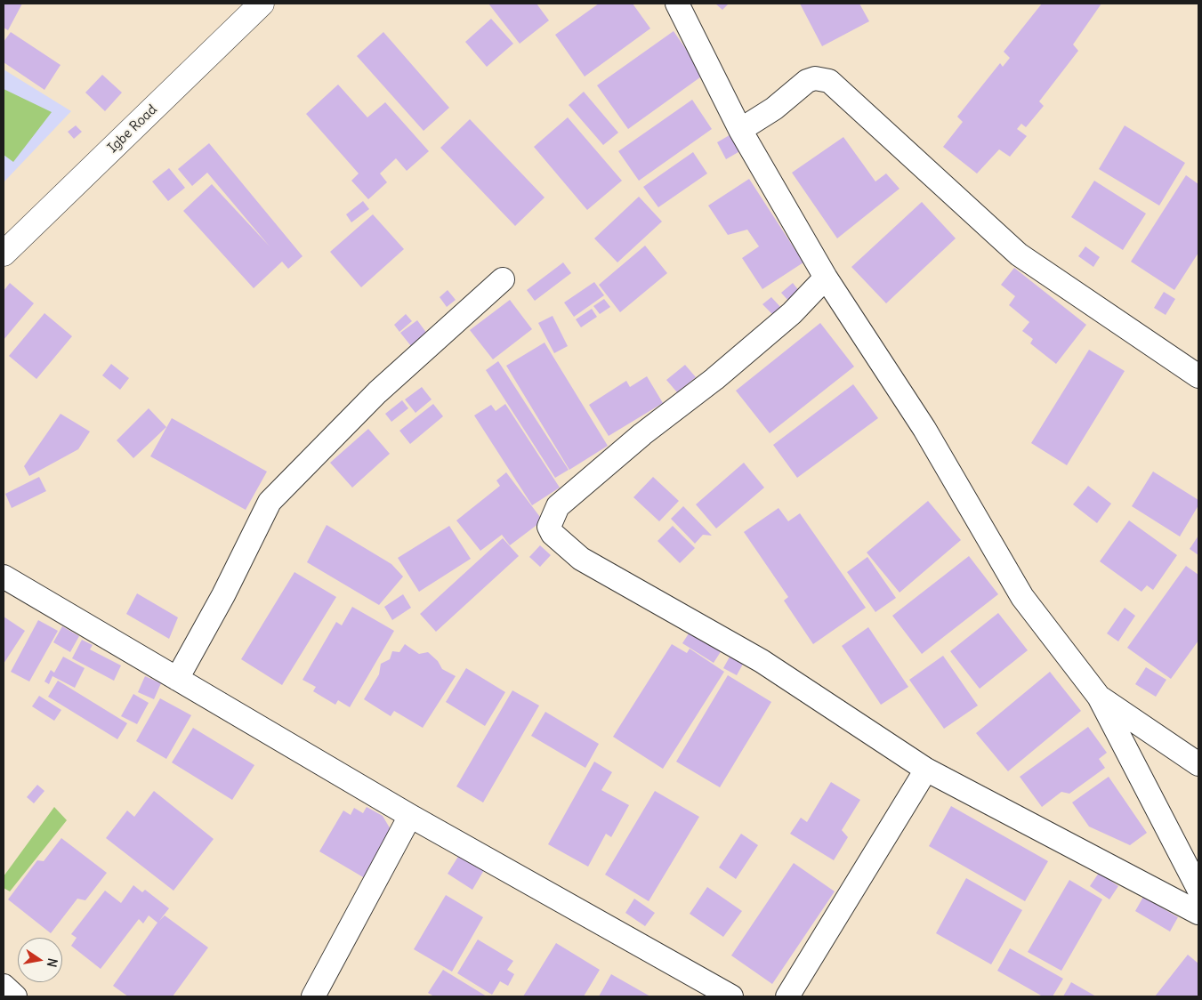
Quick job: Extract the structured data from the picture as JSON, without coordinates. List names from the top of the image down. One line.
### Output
{"streets":{"street":["Igbe Road"]},"north":"right"}
